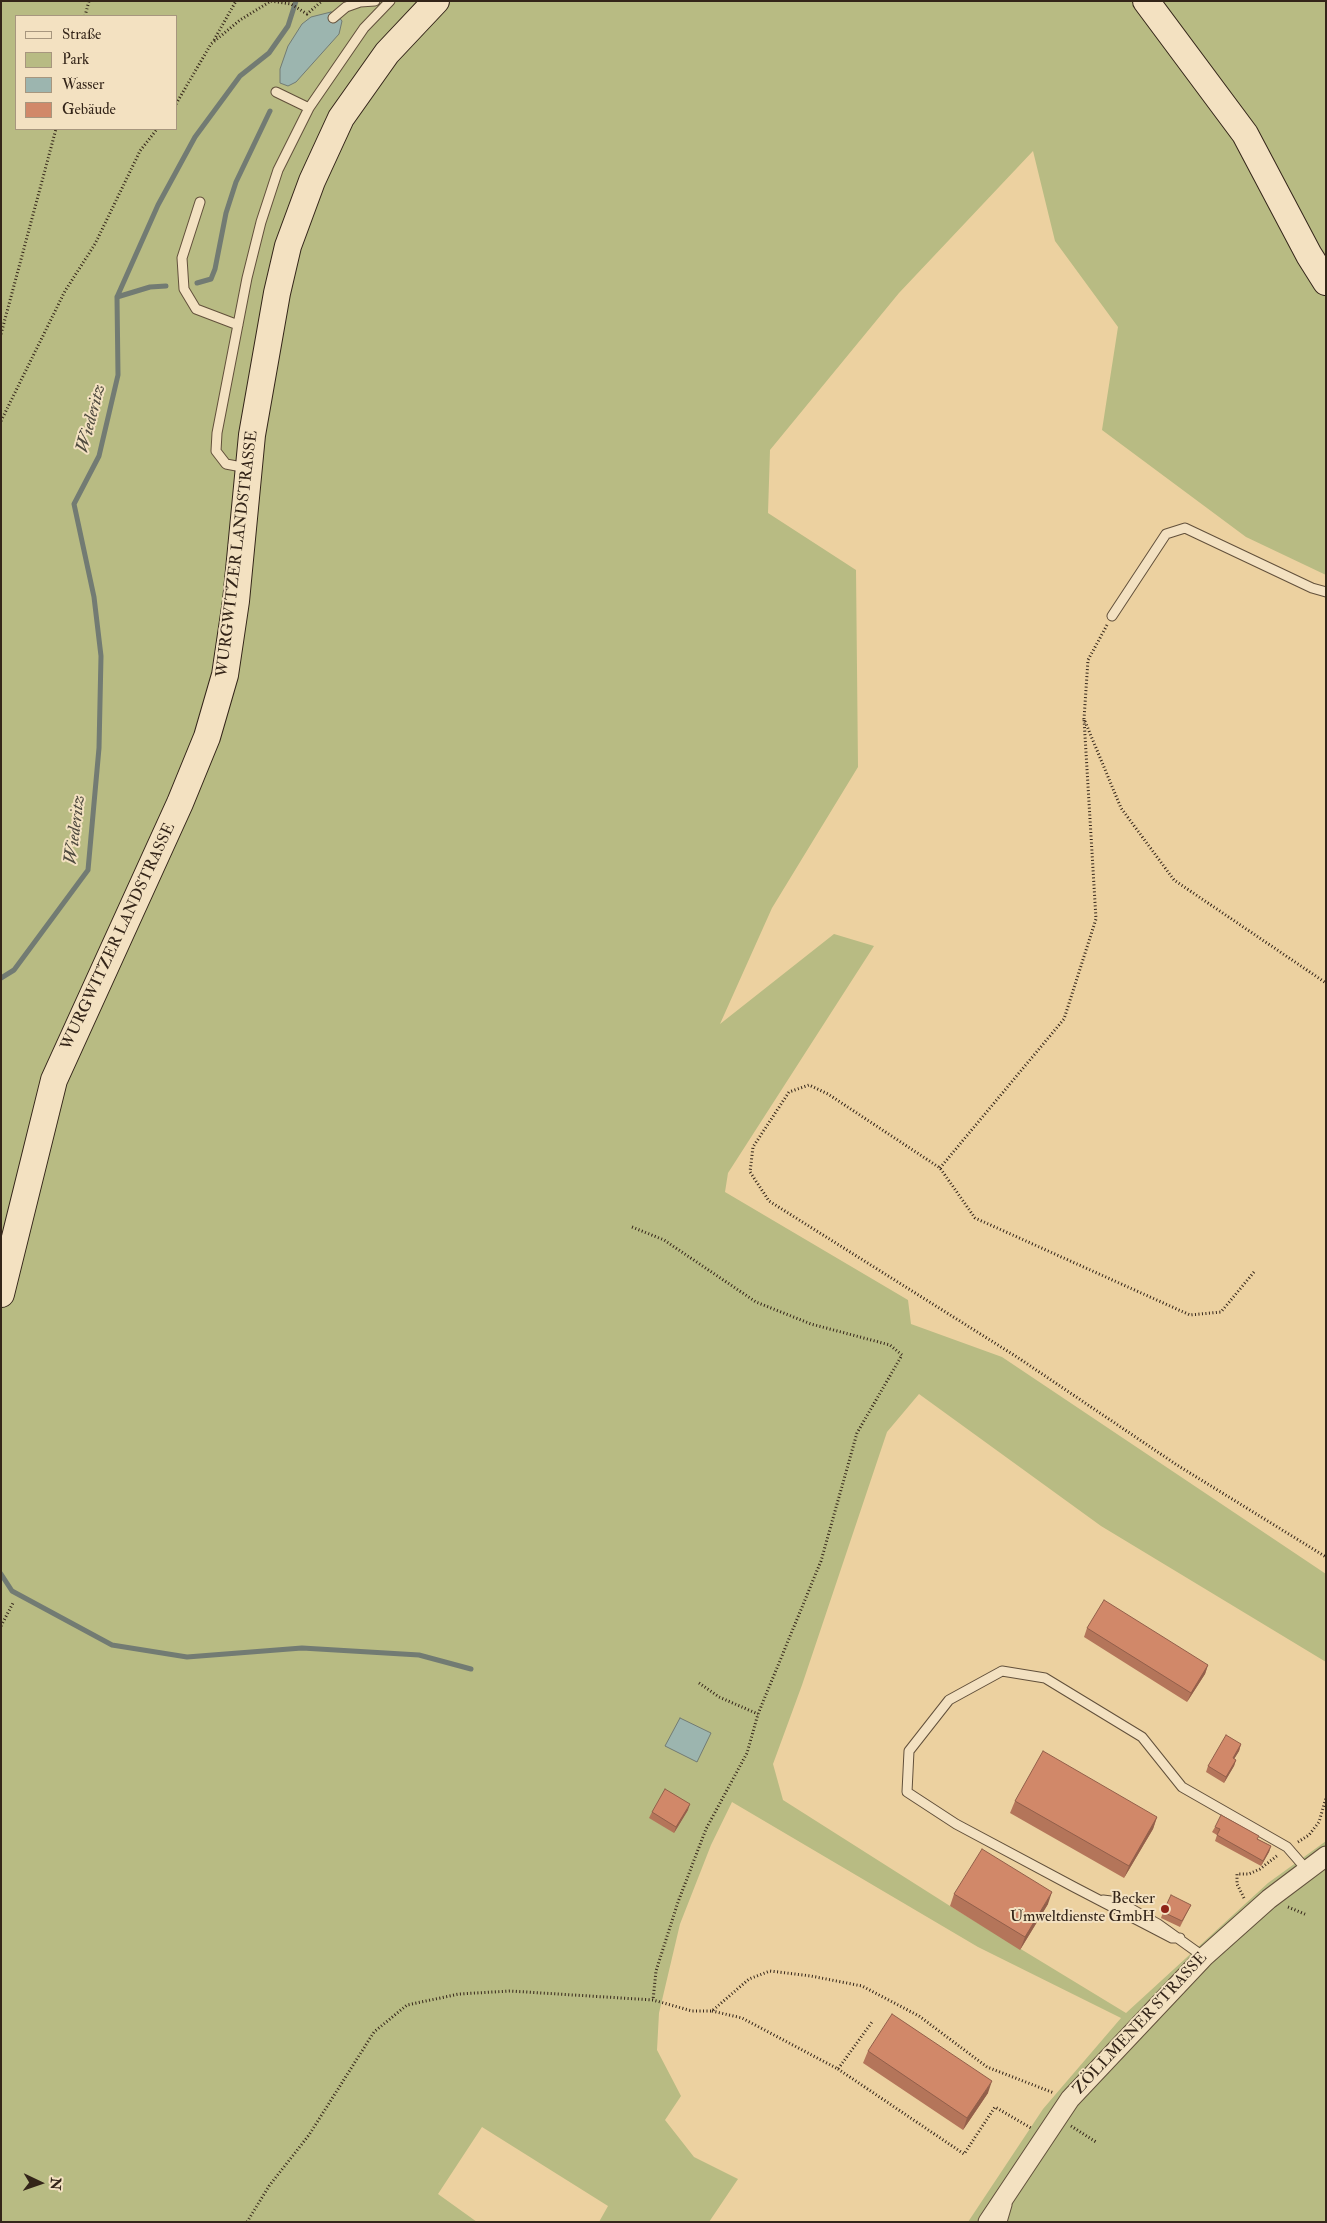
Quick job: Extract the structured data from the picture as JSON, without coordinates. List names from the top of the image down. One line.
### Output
{"streets":{"main road":["WURGWITZER LANDSTRASSE"],"street":["ZÖLLMENER STRASSE"]},"water":["Wiederitz"],"places":["Becker Umweltdienste GmbH"],"legend":["Straße","Park","Wasser","Gebäude"],"north":"right"}
